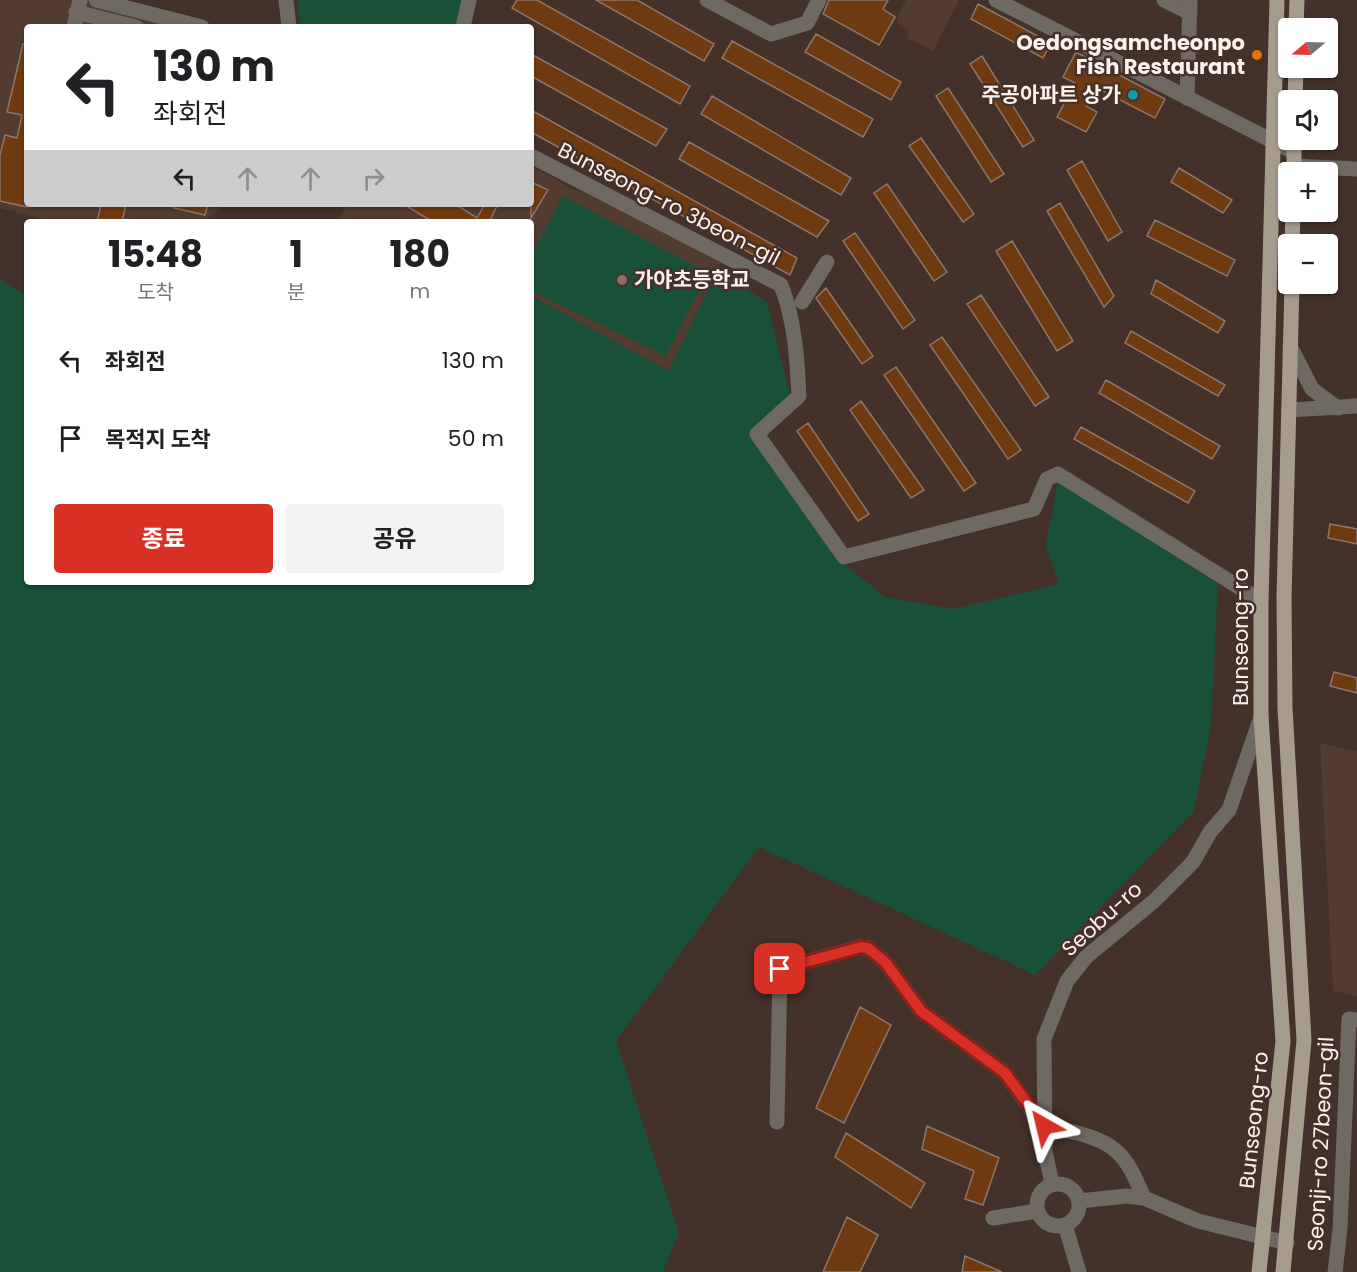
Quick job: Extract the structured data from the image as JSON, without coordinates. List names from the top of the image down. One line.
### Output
{"streets":{"main road":["Bunseong-ro"],"street":["Bunseong-ro 3beon-gil","Seobu-ro","Seonji-ro 27beon-gil"]},"crossings":[["Bunseong-ro 3beon-gil","Bunseong-ro"],["Bunseong-ro","Seobu-ro"]],"places":["Oedongsamcheonpo Fish Restaurant","주공아파트 상가","가야초등학교"],"north":"left","page":{"map_buttons":["+","−"],"turn":["130 m","좌회전"],"eta":["15:48","도착","1","분","180","m"],"list":[{"name":"좌회전","value":"130 m"},{"name":"목적지 도착","value":"50 m"}],"buttons":["종료","공유"]}}
